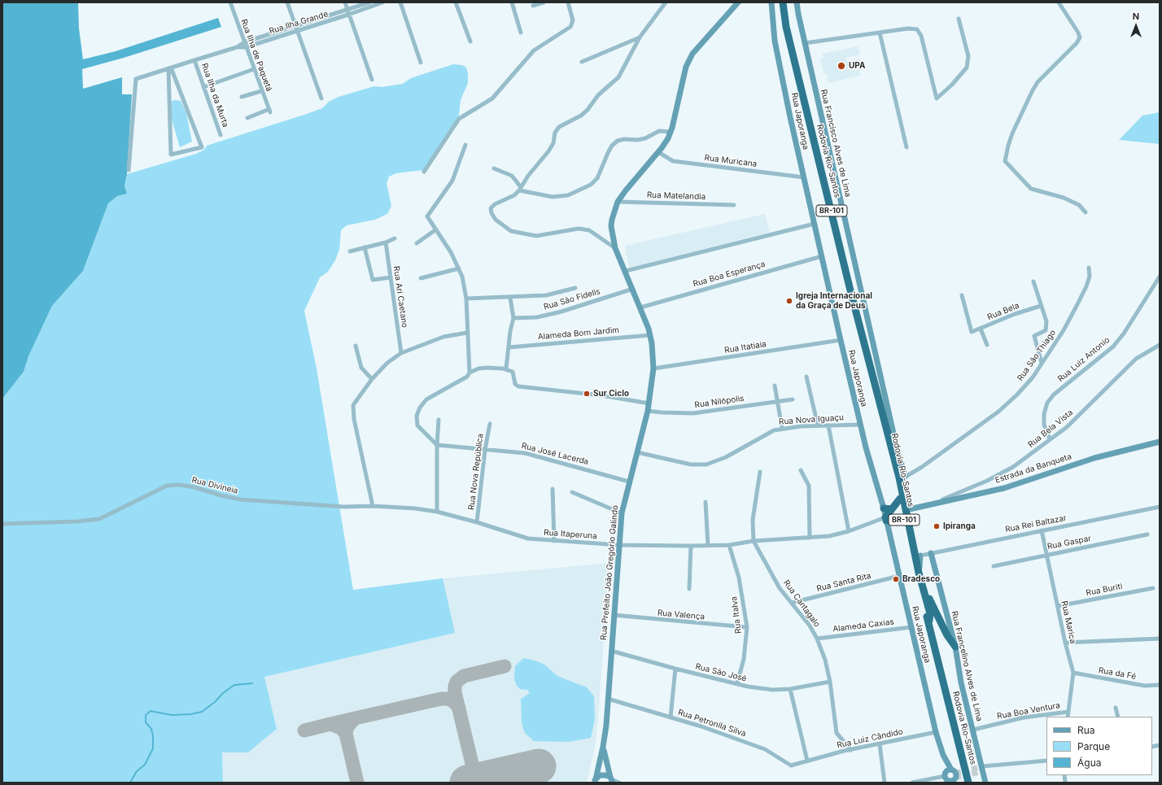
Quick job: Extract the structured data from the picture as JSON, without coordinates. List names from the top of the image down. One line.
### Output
{"streets":{"highway":["Rodovia Rio-Santos","BR-101"],"main road":["Rua Japoranga","Rua Francisco Alves de Lima","Estrada da Banqueta","Rua Prefeito João Gregório Galindo","Rua Francelino Alves de Lima"],"street":["Rua Ilha Grande","Rua Ilha de Paquetá","Rua Ilha da Murta","Rua Muricana","Rua Matelandia","Rua Boa Esperança","Rua Ari Caetano","Rua São Fidelis","Rua Bela","Alameda Bom Jardim","Rua Itatiaia","Rua São Thiago","Rua Luiz Antonio","Rua Nilópolis","Rua Nova Iguaçu","Rua Bela Vista","Rua José Lacerda","Rua Nova República","Rua Divineia","Rua Rei Baltazar","Rua Itaperuna","Rua Gaspar","Rua Santa Rita","Rua Buriti","Rua Cantagalo","Rua Valença","Rua Italva","Rua Marica","Alameda Caxias","Rua São José","Rua da Fé","Rua Boa Ventura","Rua Petronila Silva","Rua Luiz Cândido"]},"crossings":[["Rua Ilha Grande","Rua Ilha de Paquetá"],["Rua Ilha Grande","Rua Ilha da Murta"],["Rua Japoranga","Rua Muricana"],["Rua Japoranga","Rua Boa Esperança"],["Rua Japoranga","Rua Itatiaia"],["Rua Japoranga","Rua Nova Iguaçu"],["Rua Japoranga","Rua Itaperuna"],["Rua Japoranga","Rua Santa Rita"],["Rua Japoranga","Alameda Caxias"],["Rua Japoranga","Rua Luiz Cândido"],["Rua Francisco Alves de Lima","Rodovia Rio-Santos"],["Rua Francisco Alves de Lima","Rua São Thiago"],["Rua Muricana","Rua Prefeito João Gregório Galindo"],["Rodovia Rio-Santos","Rua São Thiago"],["Rodovia Rio-Santos","Estrada da Banqueta"],["Rodovia Rio-Santos","Rua Rei Baltazar"],["Rua Matelandia","Rua Prefeito João Gregório Galindo"],["Rua Boa Esperança","Rua Prefeito João Gregório Galindo"],["Rua São Fidelis","Rua Prefeito João Gregório Galindo"],["Alameda Bom Jardim","Rua Prefeito João Gregório Galindo"],["Rua Itatiaia","Rua Prefeito João Gregório Galindo"],["Rua Luiz Antonio","Rua Bela Vista"],["Rua Nilópolis","Rua Prefeito João Gregório Galindo"],["Rua Nova Iguaçu","Rua Prefeito João Gregório Galindo"],["Rua Bela Vista","Estrada da Banqueta"],["Rua José Lacerda","Rua Nova República"],["Rua José Lacerda","Rua Prefeito João Gregório Galindo"],["Rua Nova República","Rua Itaperuna"],["Rua Divineia","Rua Itaperuna"],["Rua Rei Baltazar","Rua Marica"],["Rua Rei Baltazar","Rua Francelino Alves de Lima"],["Rua Itaperuna","Rua Prefeito João Gregório Galindo"],["Rua Itaperuna","Rua Cantagalo"],["Rua Itaperuna","Rua Italva"],["Rua Gaspar","Rua Marica"],["Rua Prefeito João Gregório Galindo","Rua Valença"],["Rua Prefeito João Gregório Galindo","Rua São José"],["Rua Prefeito João Gregório Galindo","Rua Petronila Silva"],["Rua Santa Rita","Rua Cantagalo"],["Rua Buriti","Rua Marica"],["Rua Cantagalo","Alameda Caxias"],["Rua Cantagalo","Rua São José"],["Rua Cantagalo","Rua Luiz Cândido"],["Rua Valença","Rua Italva"],["Rua Italva","Rua São José"],["Rua Marica","Rua da Fé"],["Rua Marica","Rua Boa Ventura"],["Rua Francelino Alves de Lima","Rua Boa Ventura"],["Rua Petronila Silva","Rua Luiz Cândido"]],"places":["UPA","Igreja Internacional da Graça de Deus","Sur Ciclo","Ipiranga","Bradesco"],"legend":["Rua","Parque","Água"],"north":"top"}
